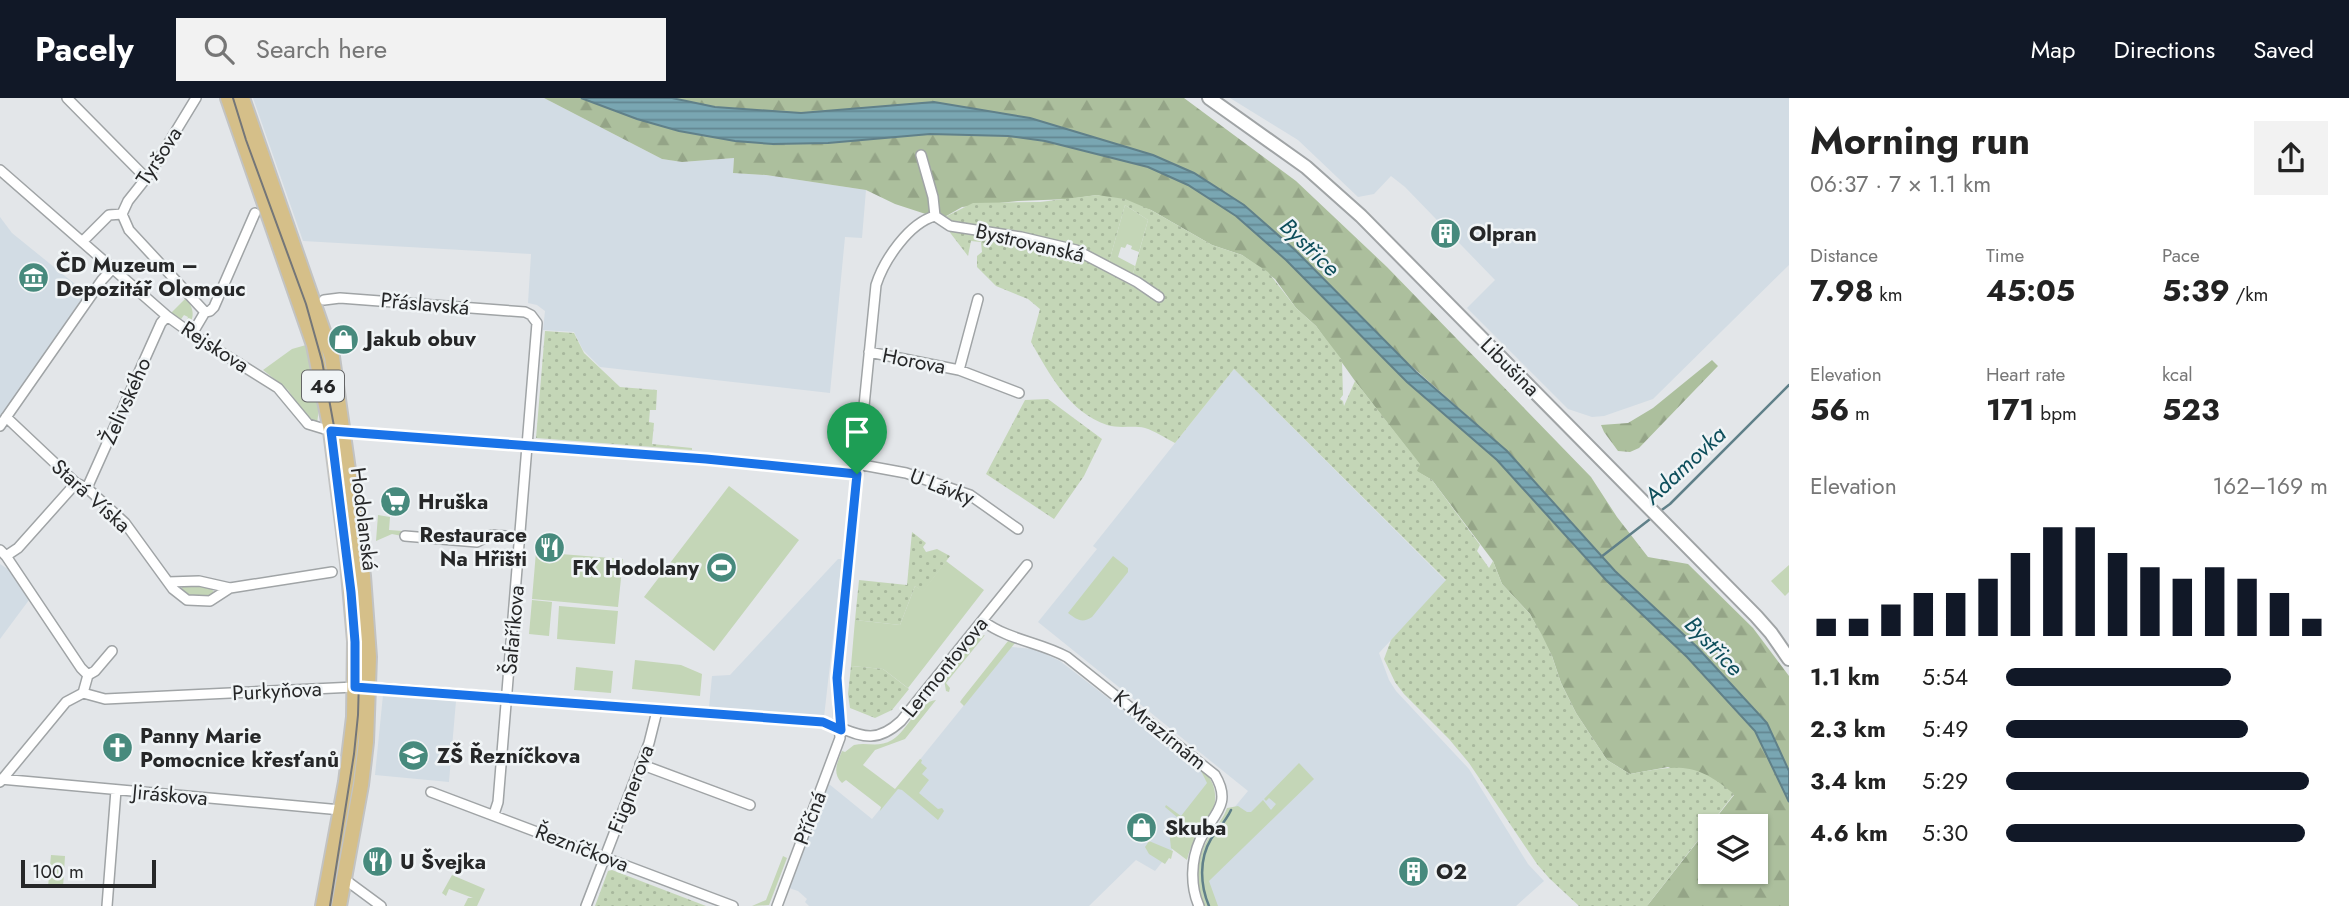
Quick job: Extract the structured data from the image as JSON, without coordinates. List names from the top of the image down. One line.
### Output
{"streets":{"main road":["46"],"street":["Tyršova","Bystrovanská","Přáslavská","Rejskova","Horova","Libušina","Želivského","U Lávky","Stará Víska","Šafaříkova","Lermontovova","Purkyňova","K Mrazírnám","Fügnerova","Jiráskova","Příčná","Řezníčkova"]},"crossings":[["Tyršova","Rejskova"],["Přáslavská","Šafaříkova"],["Rejskova","46"],["Rejskova","Želivského"],["Rejskova","U Lávky"],["46","U Lávky"],["Želivského","Stará Víska"],["U Lávky","Šafaříkova"],["Šafaříkova","Purkyňova"],["Šafaříkova","Řezníčkova"],["Lermontovova","Purkyňova"],["Lermontovova","K Mrazírnám"],["Lermontovova","Příčná"],["Purkyňova","Fügnerova"],["Purkyňova","Příčná"],["Fügnerova","Řezníčkova"]],"water":["Bystřice","Adamovka"],"places":{"building":["Olpran","O2"],"museum":["ČD Muzeum – Depozitář Olomouc"],"shop":["Jakub obuv","Skuba"],"supermarket":["Hruška"],"restaurant":["Restaurace Na Hřišti","U Švejka"],"sports":["FK Hodolany"],"church":["Panny Marie Pomocnice křesťanů"],"school or university":["ZŠ Řezníčkova"]},"scale_bar":"100 m","page":{"header":"Pacely","search":"Search here","nav":["Map","Directions","Saved"],"heading":["Morning run","06:37 · 7 × 1.1 km"],"stats":[["Distance","7.98 km"],["Time","45:05"],["Pace","5:39 /km"],["Elevation","56 m"],["Heart rate","171 bpm"],["kcal","523"]],"chart":["Elevation","162–169 m"],"list":[{"name":"1.1 km","note":"5:54"},{"name":"2.3 km","note":"5:49"},{"name":"3.4 km","note":"5:29"},{"name":"4.6 km","note":"5:30"}],"scale":"100 m"}}
